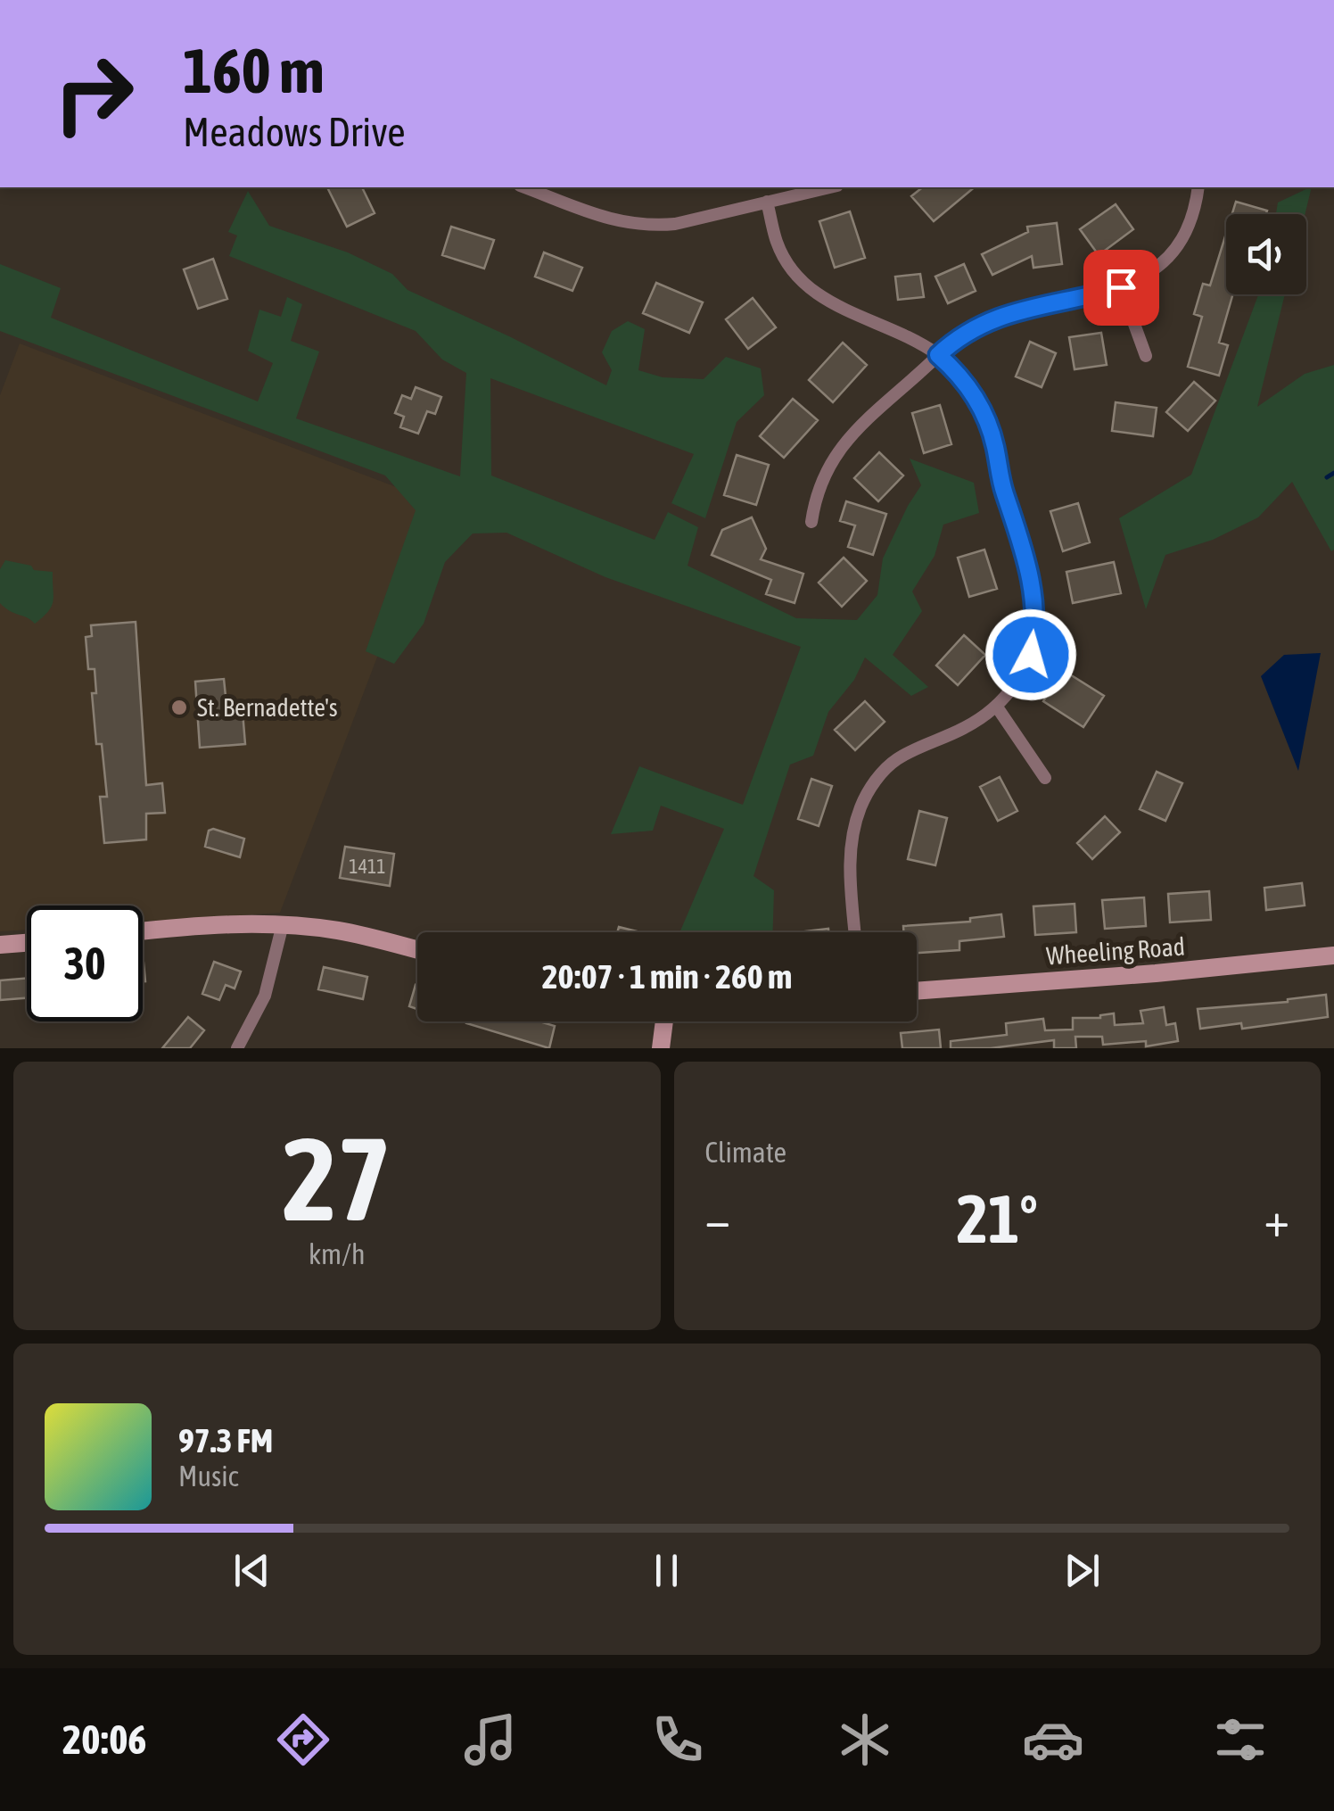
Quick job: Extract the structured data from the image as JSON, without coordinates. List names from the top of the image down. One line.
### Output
{"streets":{"street":["Wheeling Road"]},"places":["St. Bernadette's"],"house_numbers":["1411"],"page":{"turn":["160 m","Meadows Drive"],"limit":"30","trip":"20:07 · 1 min · 260 m","tile":[["27","km/h"],"Climate"],"heat":["−","21°","+"],"song":["97.3 FM","Music"],"tabs":"20:06"}}
